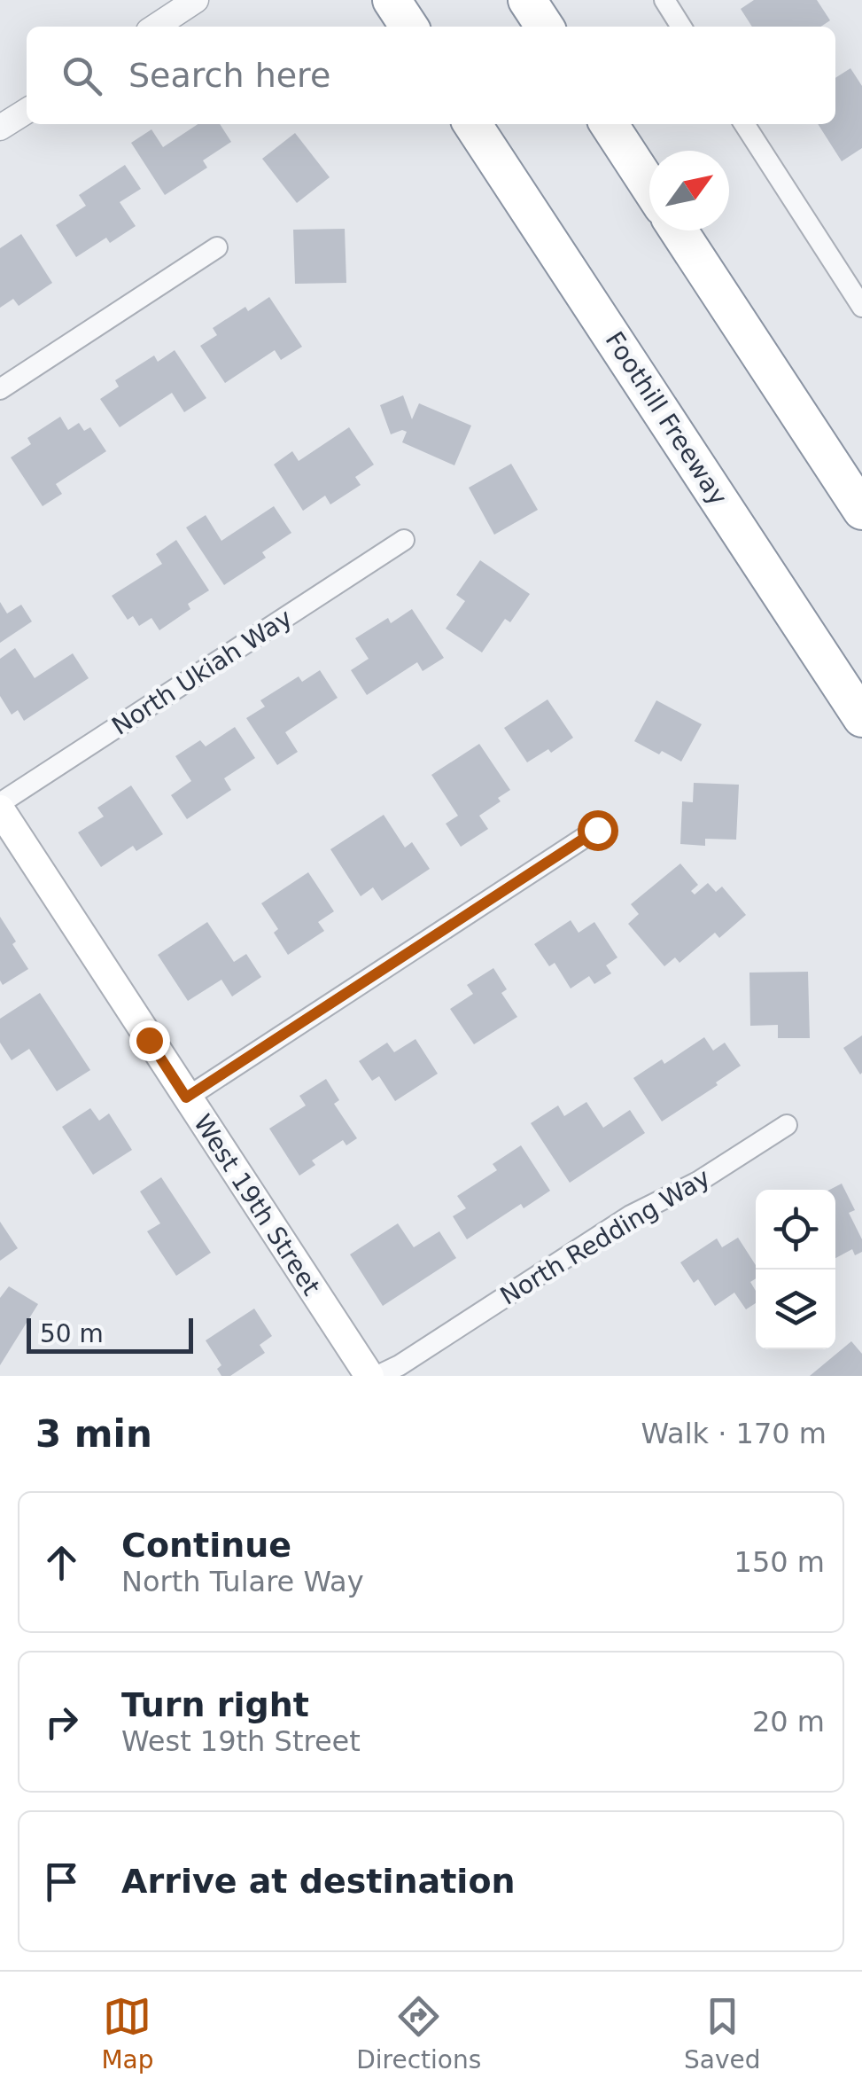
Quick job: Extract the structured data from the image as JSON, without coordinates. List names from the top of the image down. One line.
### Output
{"streets":{"highway":["Foothill Freeway"],"main road":["West 19th Street"],"street":["North Ukiah Way","North Redding Way"]},"crossings":[["North Ukiah Way","West 19th Street"]],"scale_bar":"50 m","north":"top right","page":{"search":"Search here","scale":"50 m","heading":["3 min","Walk · 170 m"],"list":[["Continue","North Tulare Way","150 m"],["Turn right","West 19th Street","20 m"],"Arrive at destination"],"nav":["Map","Directions","Saved"]}}
